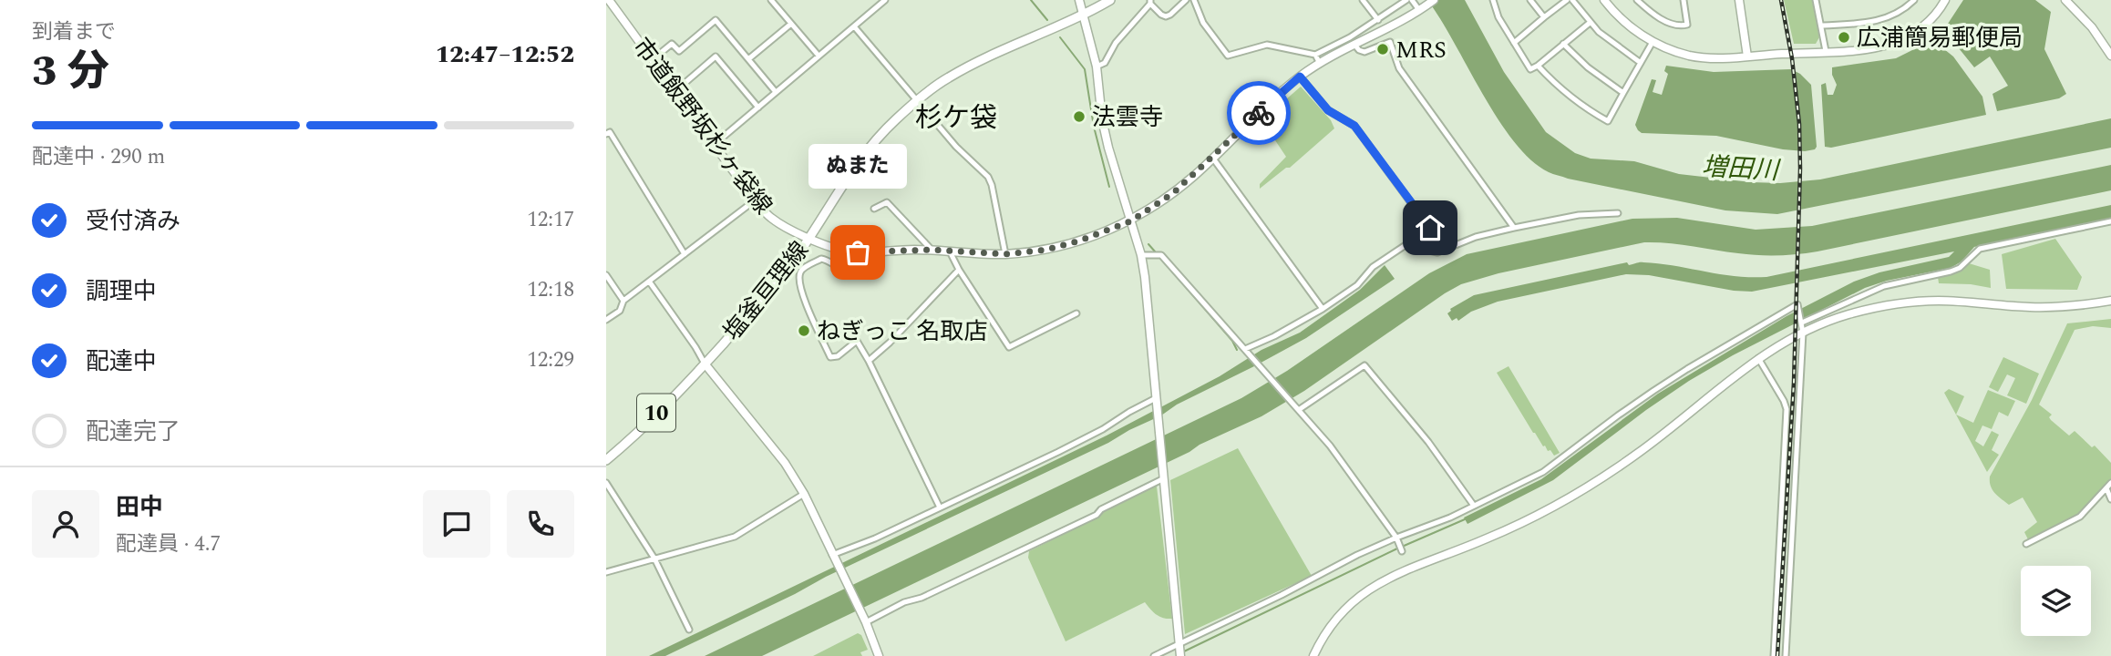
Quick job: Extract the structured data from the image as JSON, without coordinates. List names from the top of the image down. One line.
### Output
{"streets":{"main road":["塩釜亘理線","10"],"street":["市道飯野坂杉ヶ袋線"]},"crossings":[["市道飯野坂杉ヶ袋線","塩釜亘理線"]],"districts":["杉ケ袋"],"water":["増田川"],"places":["広浦簡易郵便局","MRS","法雲寺","ぬまた","ねぎっこ 名取店"],"page":{"heading":["3 分","到着まで","12:47–12:52"],"panel":["田中","配達員 · 4.7"],"bar":"配達中 · 290 m","bubble":"ぬまた","list":[["受付済み","12:17"],["調理中","12:18"],["配達中","12:29"],"配達完了"]}}
